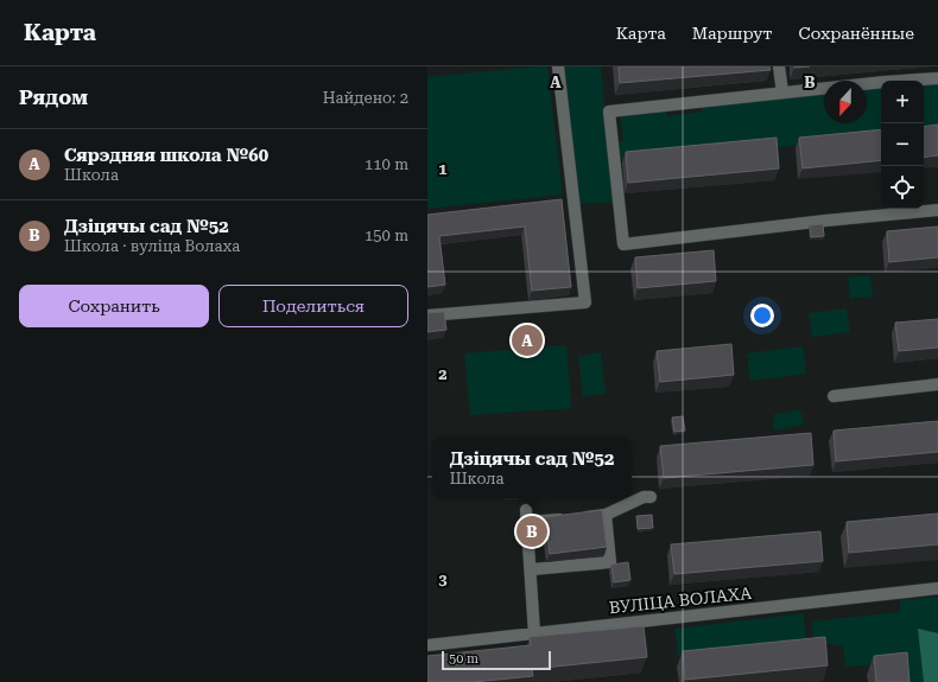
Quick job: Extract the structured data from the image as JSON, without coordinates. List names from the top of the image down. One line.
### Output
{"streets":{"street":["ВУЛІЦА ВОЛАХА"]},"scale_bar":"50 m","north":"bottom","page":{"header":"Карта","nav":["Карта","Маршрут","Сохранённые"],"heading":["Рядом","Найдено: 2"],"map_buttons":["+","−"],"list":[{"mark":"A","name":"Сярэдняя школа №60","note":"Школа","value":"110 m"},{"mark":"B","name":"Дзіцячы сад №52","note":"Школа · вуліца Волаха","value":"150 m"}],"buttons":["Сохранить","Поделиться"],"pins":["A","B"],"popup":["Дзіцячы сад №52","Школа"],"scale":"50 m"},"grid":{"columns":["A","B"],"rows":["1","2","3"]}}
